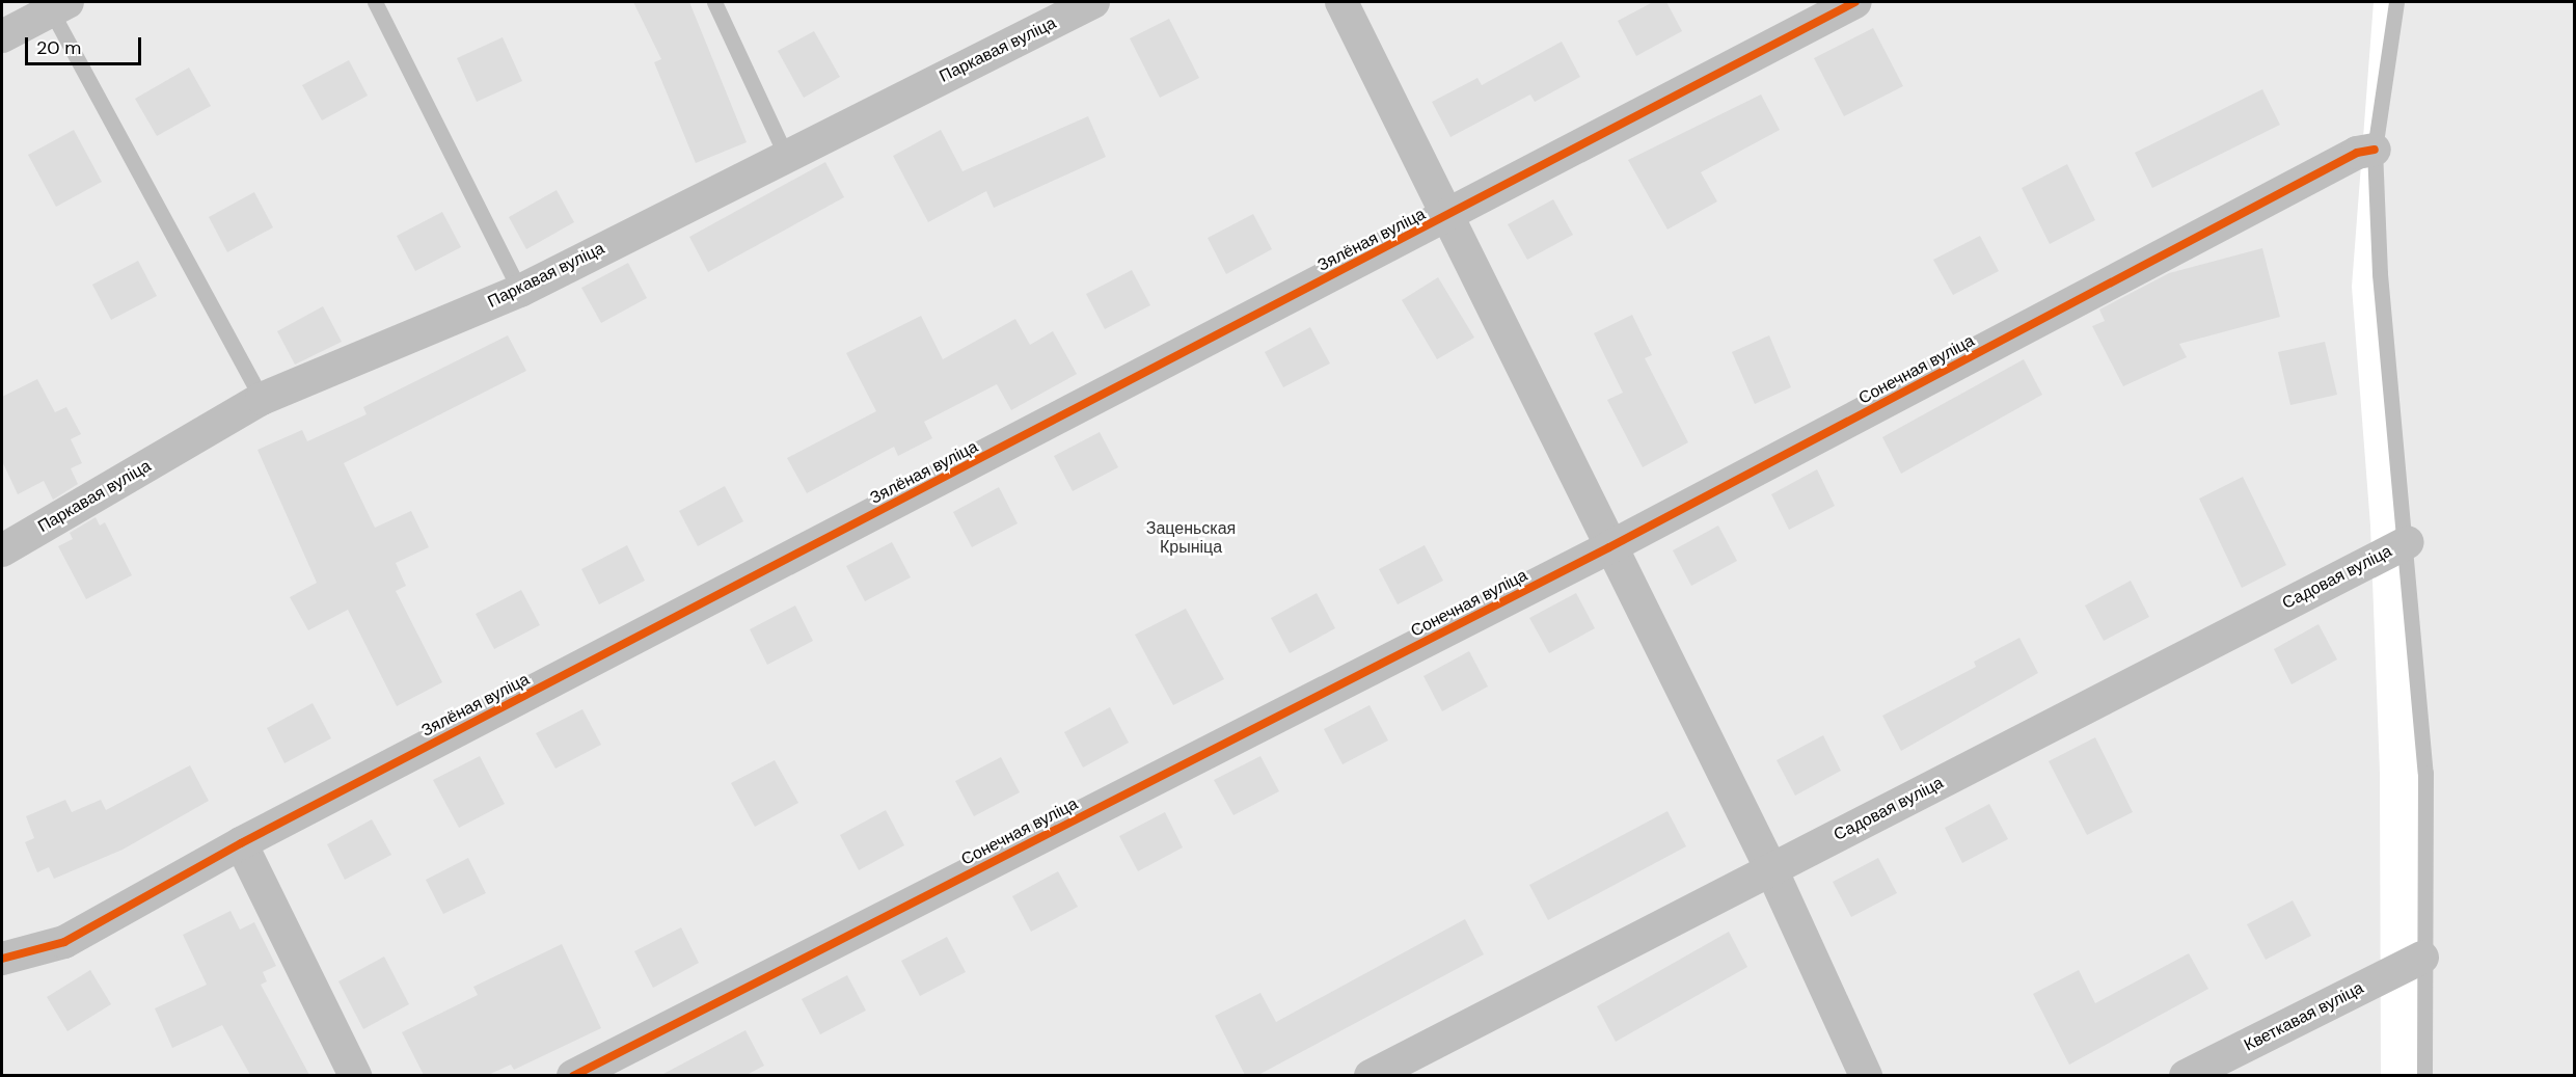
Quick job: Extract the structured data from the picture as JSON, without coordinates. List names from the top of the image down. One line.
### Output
{"streets":{"street":["Паркавая вуліца","Зялёная вуліца","Сонечная вуліца","Садовая вуліца","Кветкавая вуліца"]},"parks":["Заценьская Крыніца"],"scale_bar":"20 m"}
